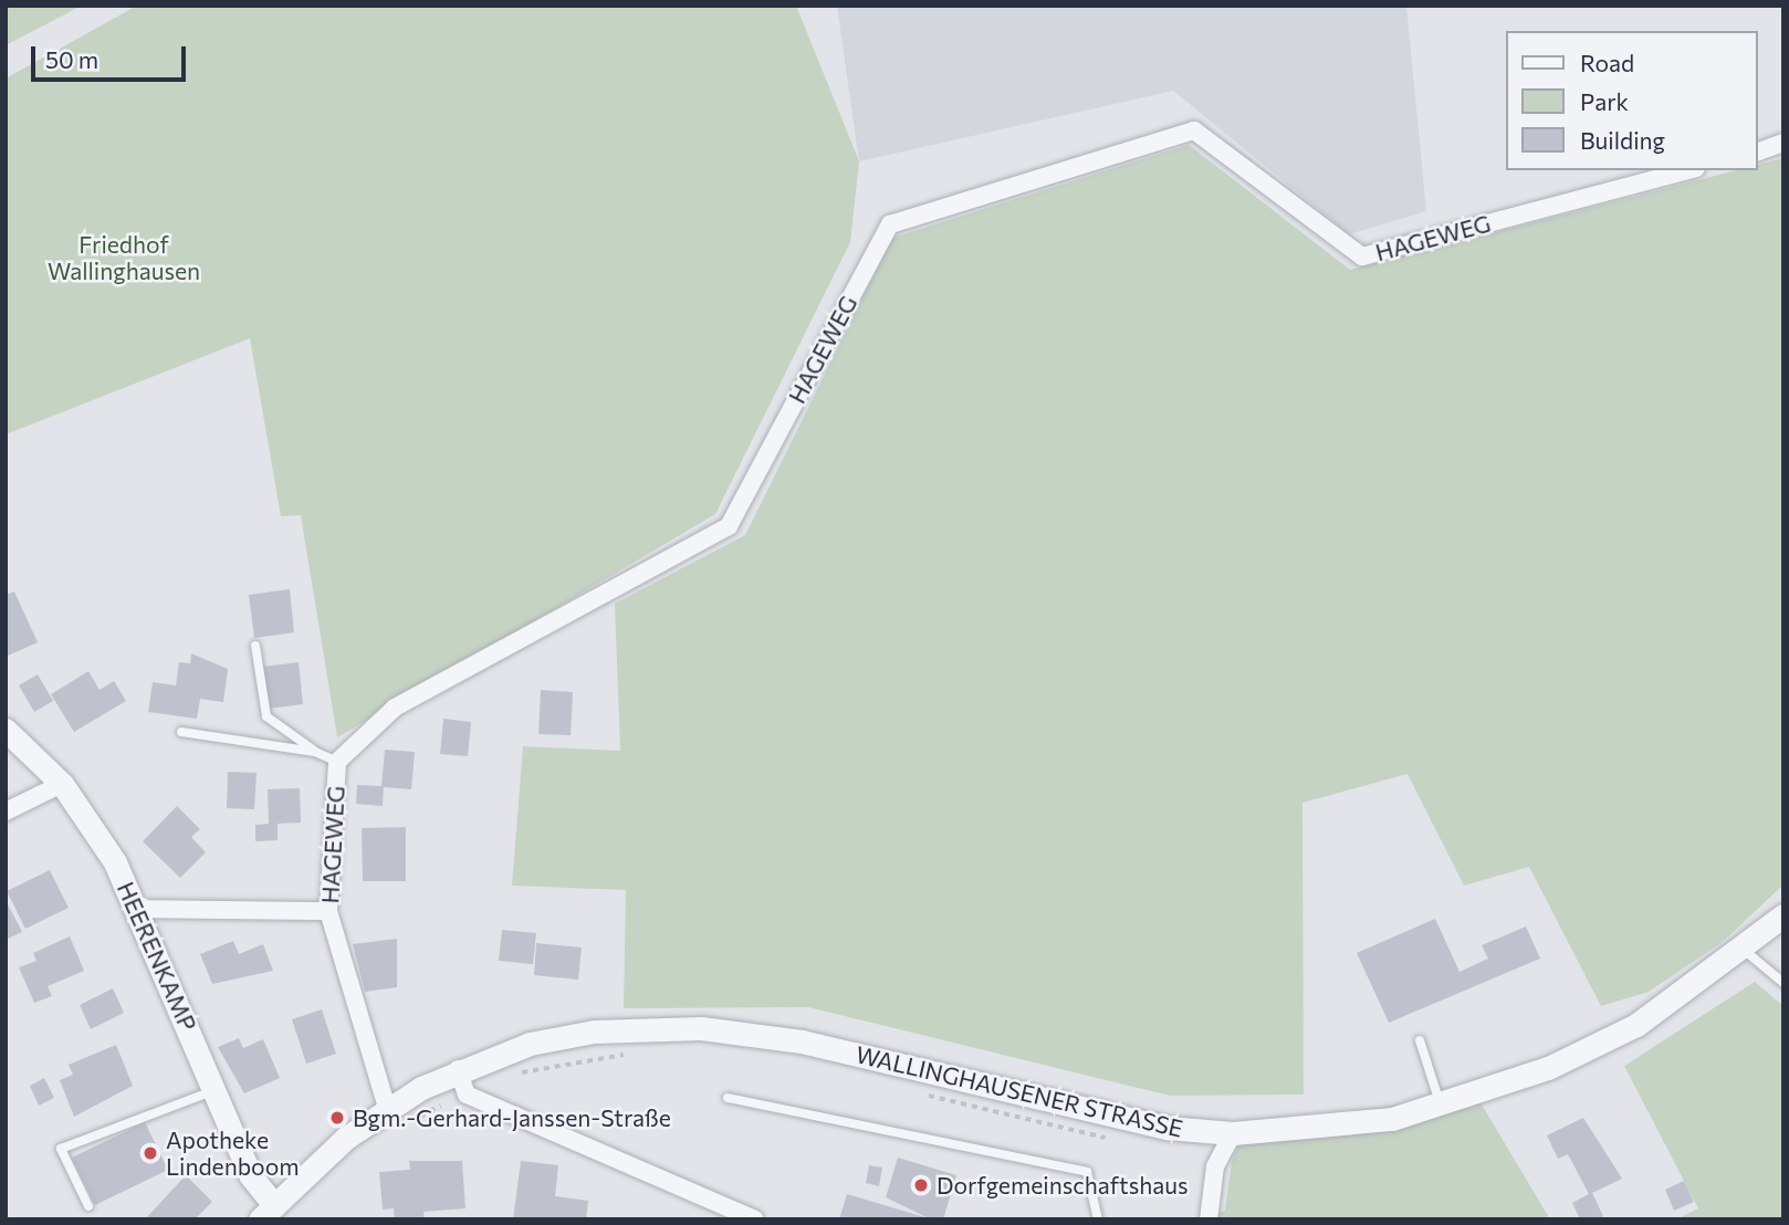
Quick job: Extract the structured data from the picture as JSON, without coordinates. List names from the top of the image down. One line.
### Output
{"streets":{"street":["HAGEWEG","HEERENKAMP","WALLINGHAUSENER STRASSE"]},"crossings":[["HAGEWEG","WALLINGHAUSENER STRASSE"],["HEERENKAMP","WALLINGHAUSENER STRASSE"]],"parks":["Friedhof Wallinghausen"],"places":["Bgm.-Gerhard-Janssen-Straße","Apotheke Lindenboom","Dorfgemeinschaftshaus"],"legend":["Road","Park","Building"],"scale_bar":"50 m"}
